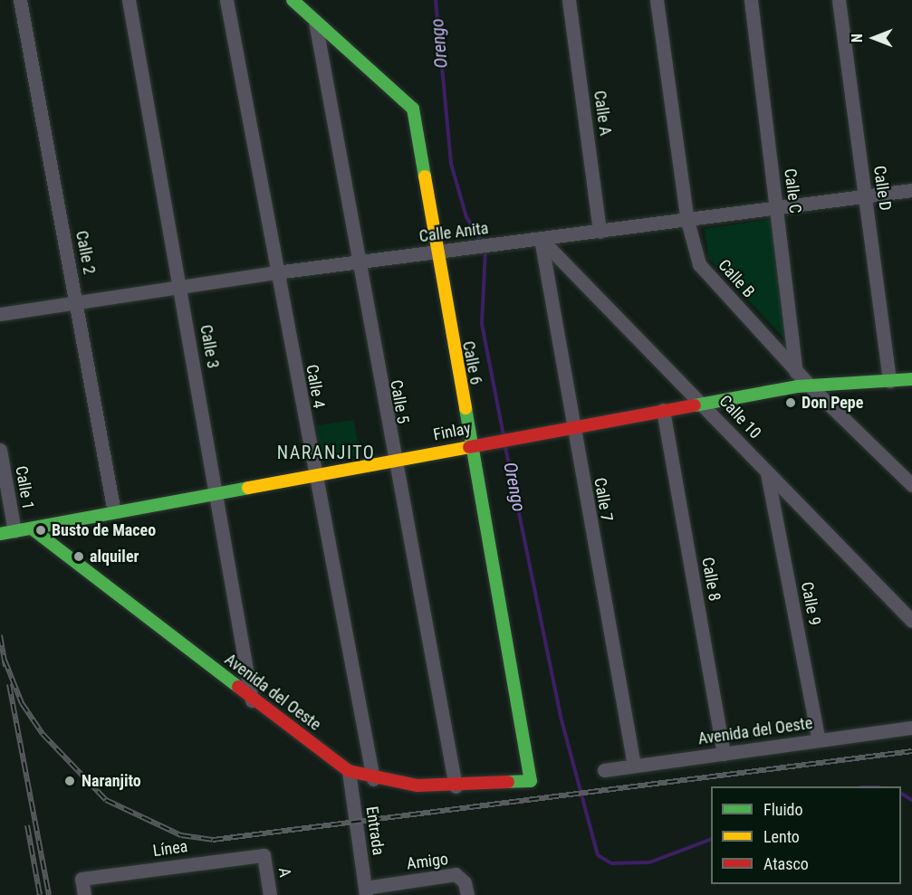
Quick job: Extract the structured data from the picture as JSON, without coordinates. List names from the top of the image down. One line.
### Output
{"streets":{"street":["Calle A","Calle D","Calle C","Calle Anita","Calle 2","Calle B","Calle 3","Calle 6","Calle 4","Calle 5","Calle 10","Finlay","Calle 1","Calle 7","Calle 8","Calle 9","Avenida del Oeste","Entrada","Línea","Amigo","A"]},"crossings":[["Calle A","Calle Anita"],["Calle D","Calle Anita"],["Calle D","Finlay"],["Calle C","Calle Anita"],["Calle C","Calle B"],["Calle C","Finlay"],["Calle Anita","Calle 2"],["Calle Anita","Calle B"],["Calle Anita","Calle 3"],["Calle Anita","Calle 6"],["Calle Anita","Calle 4"],["Calle Anita","Calle 5"],["Calle Anita","Calle 10"],["Calle Anita","Calle 7"],["Calle 2","Finlay"],["Calle 3","Finlay"],["Calle 3","Avenida del Oeste"],["Calle 6","Calle 5"],["Calle 6","Finlay"],["Calle 6","Avenida del Oeste"],["Calle 4","Finlay"],["Calle 4","Avenida del Oeste"],["Calle 5","Finlay"],["Calle 5","Avenida del Oeste"],["Calle 10","Finlay"],["Calle 10","Calle 7"],["Calle 10","Calle 9"],["Finlay","Calle 1"],["Finlay","Calle 7"],["Finlay","Calle 8"],["Finlay","Avenida del Oeste"],["Calle 7","Avenida del Oeste"],["Calle 8","Avenida del Oeste"],["Calle 9","Avenida del Oeste"],["Avenida del Oeste","Entrada"],["Entrada","Amigo"],["Línea","A"]],"districts":["NARANJITO"],"water":["Orengo"],"places":["Don Pepe","Busto de Maceo","alquiler","Naranjito"],"legend":["Fluido","Lento","Atasco"],"north":"left"}
